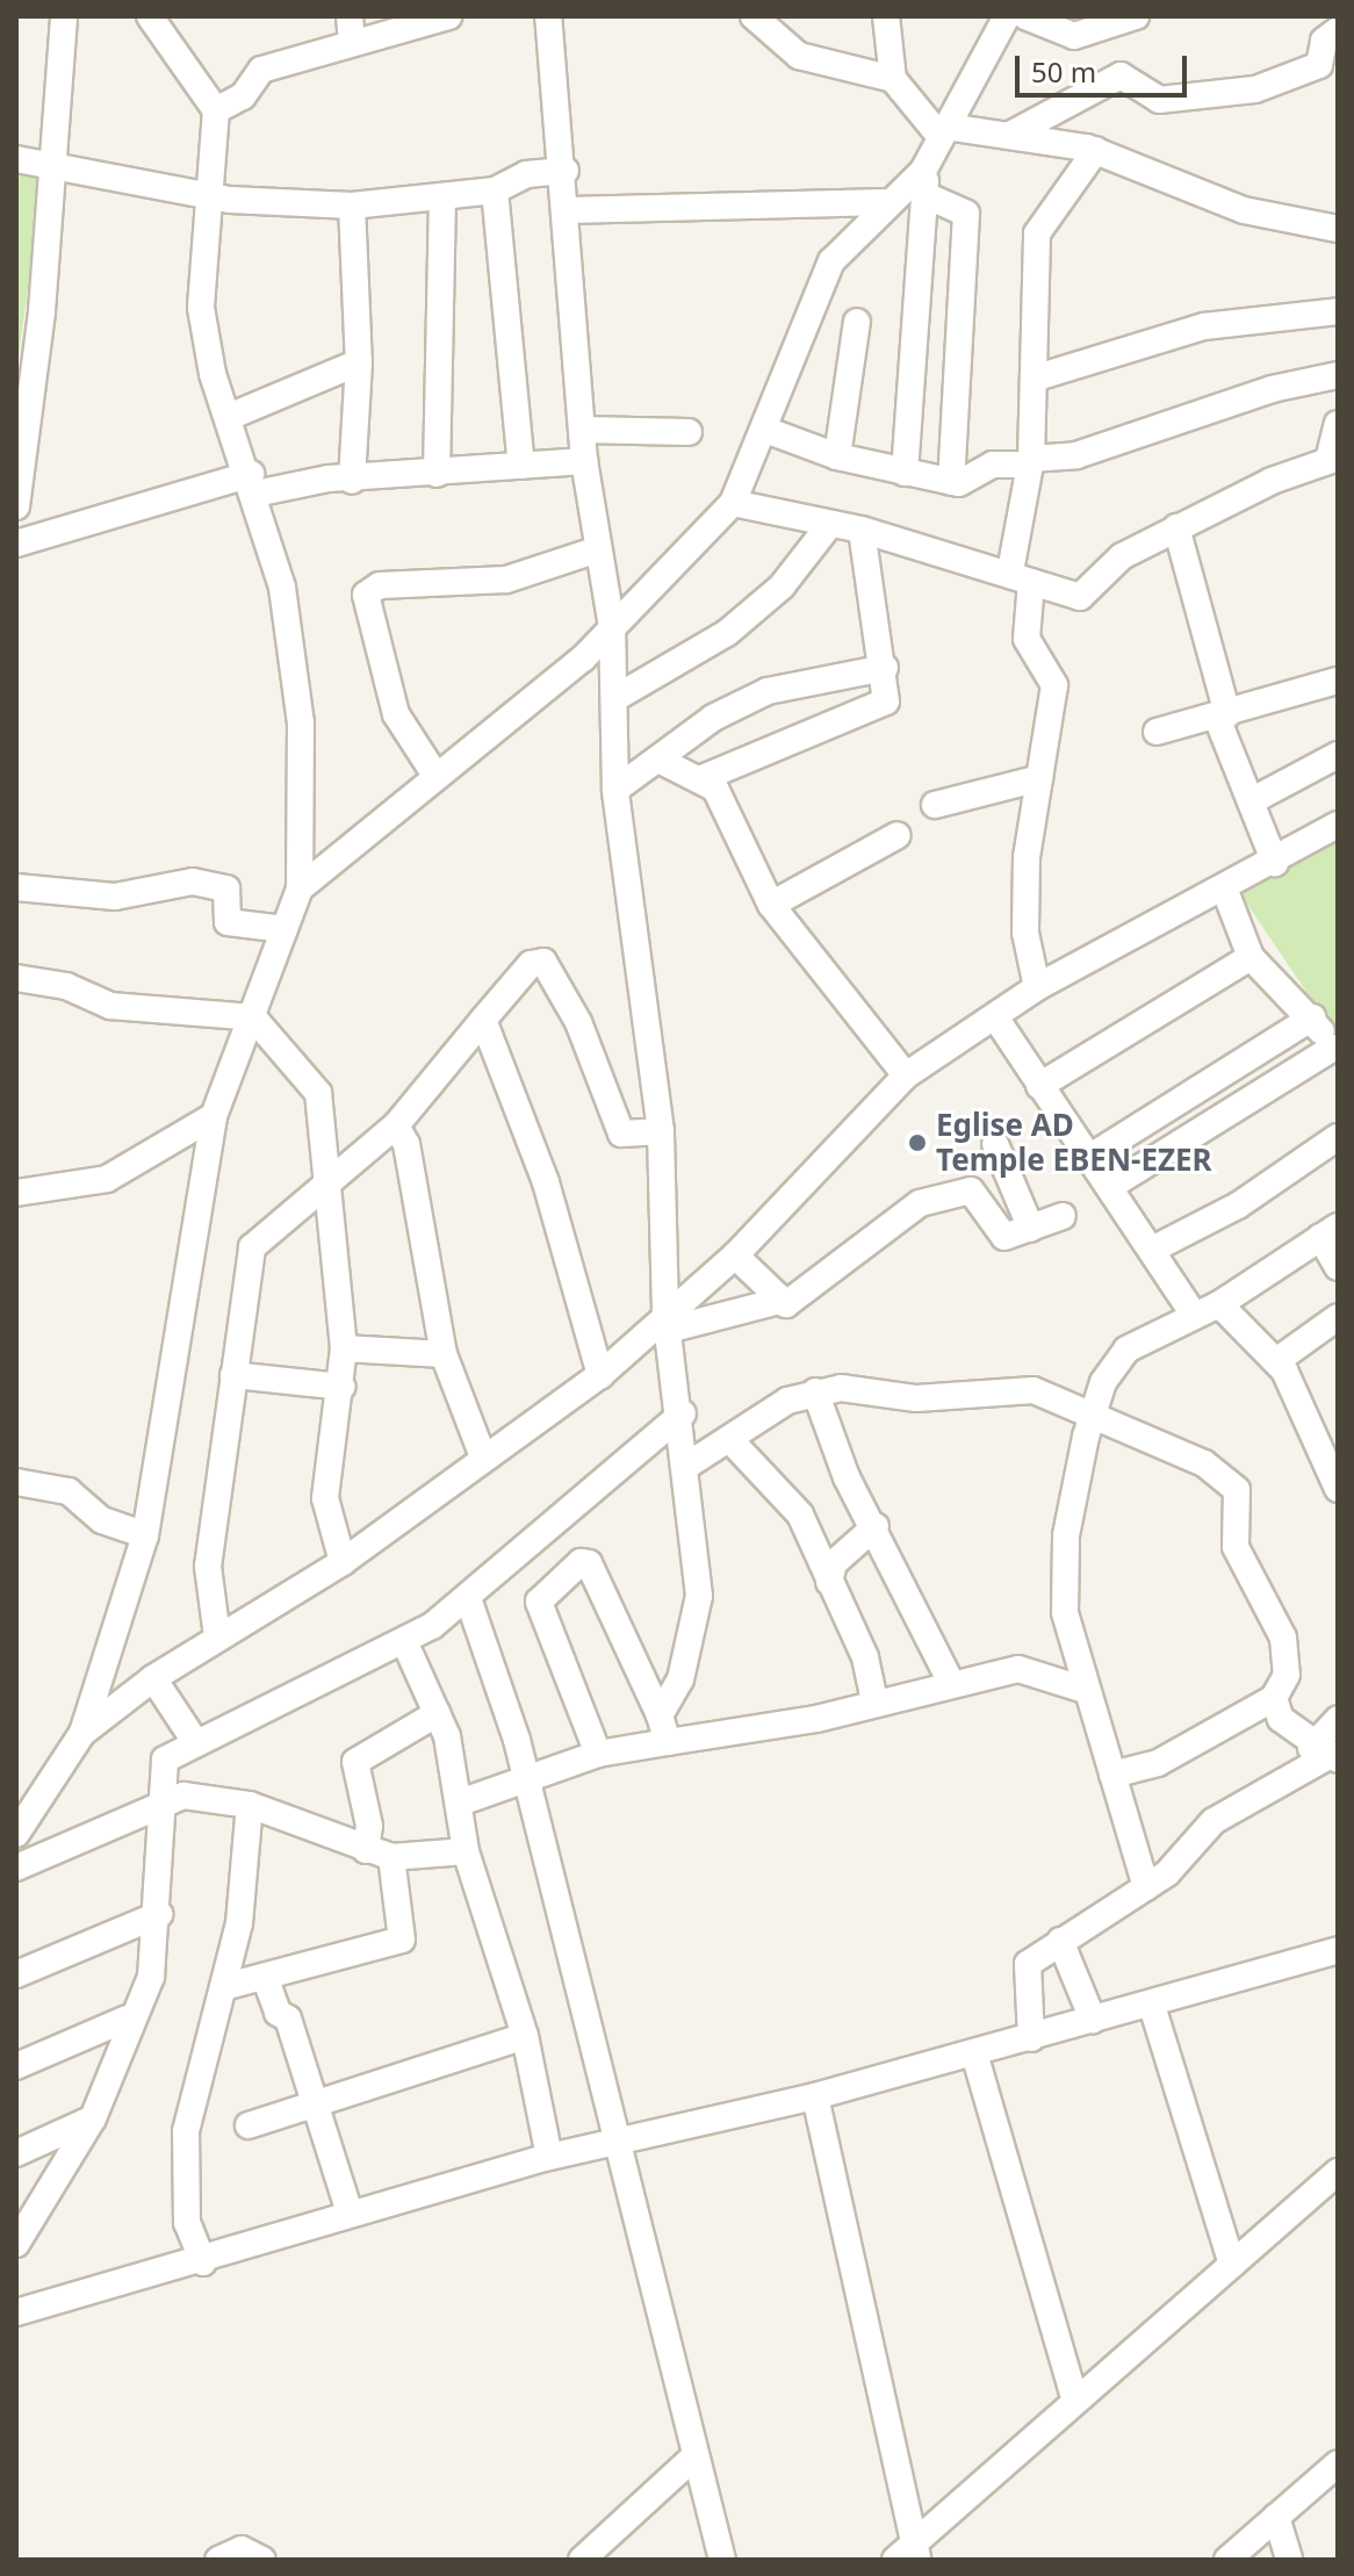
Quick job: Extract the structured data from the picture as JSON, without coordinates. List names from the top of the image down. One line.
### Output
{"places":["Eglise AD Temple EBEN-EZER"],"scale_bar":"50 m"}
